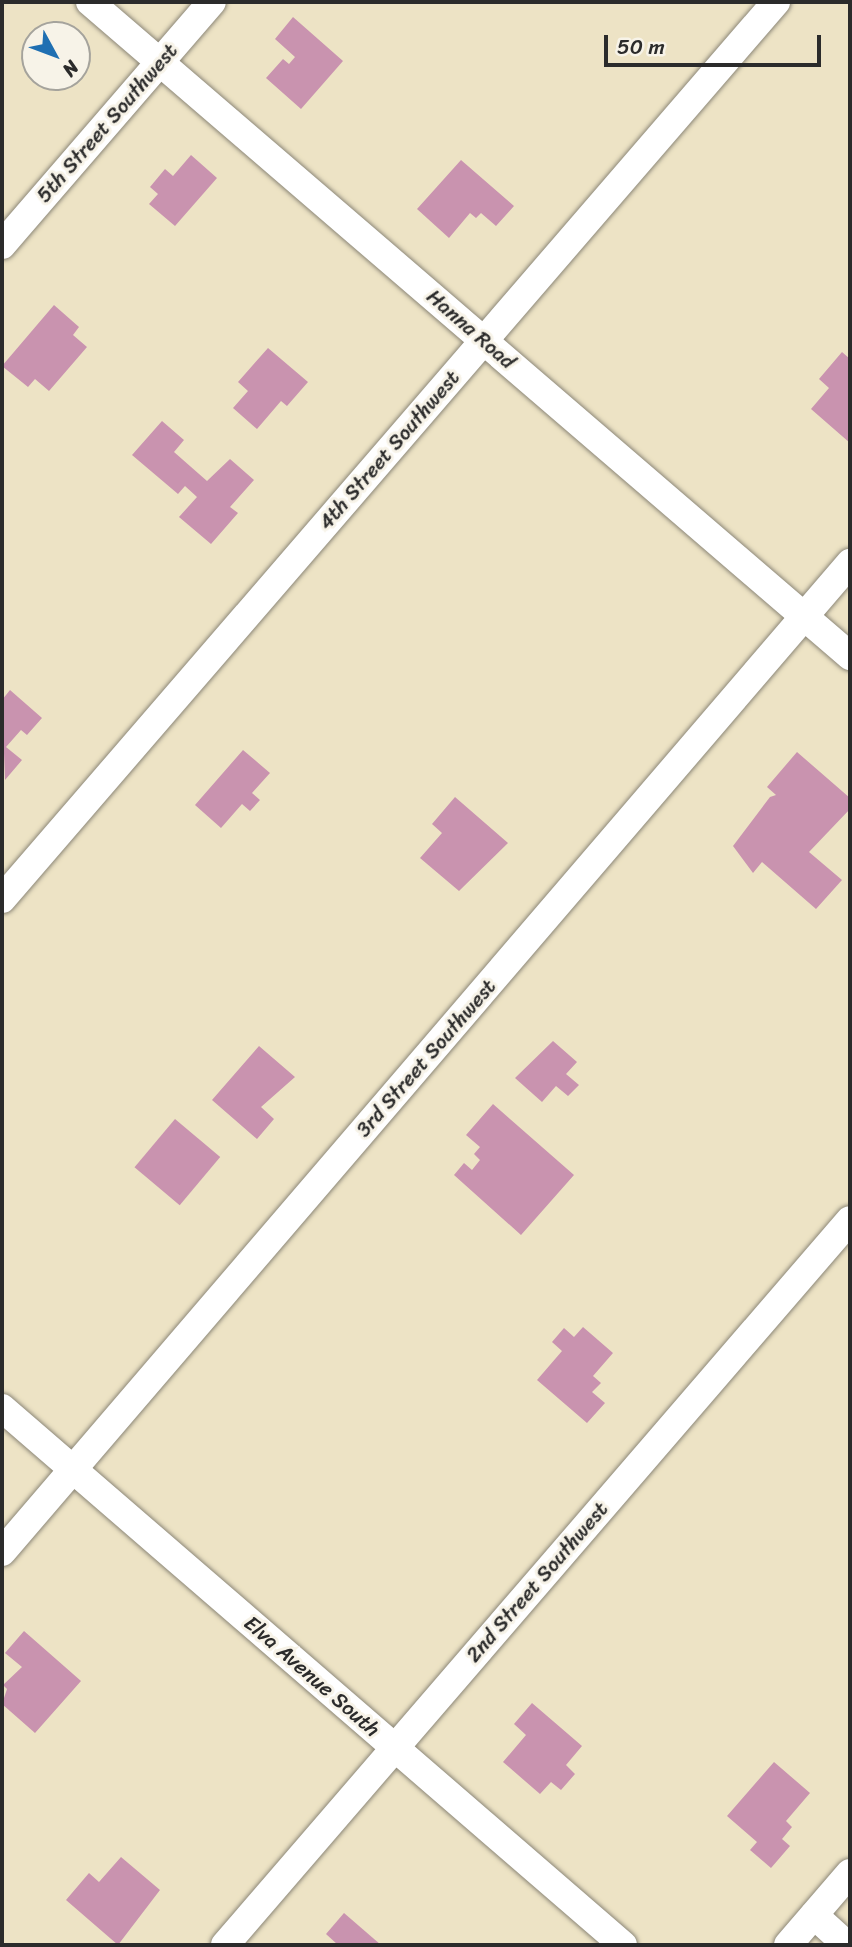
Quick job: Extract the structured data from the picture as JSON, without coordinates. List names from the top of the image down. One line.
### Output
{"streets":{"street":["5th Street Southwest","Hanna Road","4th Street Southwest","3rd Street Southwest","2nd Street Southwest","Elva Avenue South"]},"crossings":[["5th Street Southwest","Hanna Road"],["Hanna Road","4th Street Southwest"],["Hanna Road","3rd Street Southwest"],["3rd Street Southwest","Elva Avenue South"],["2nd Street Southwest","Elva Avenue South"]],"scale_bar":"50 m","north":"bottom right"}
